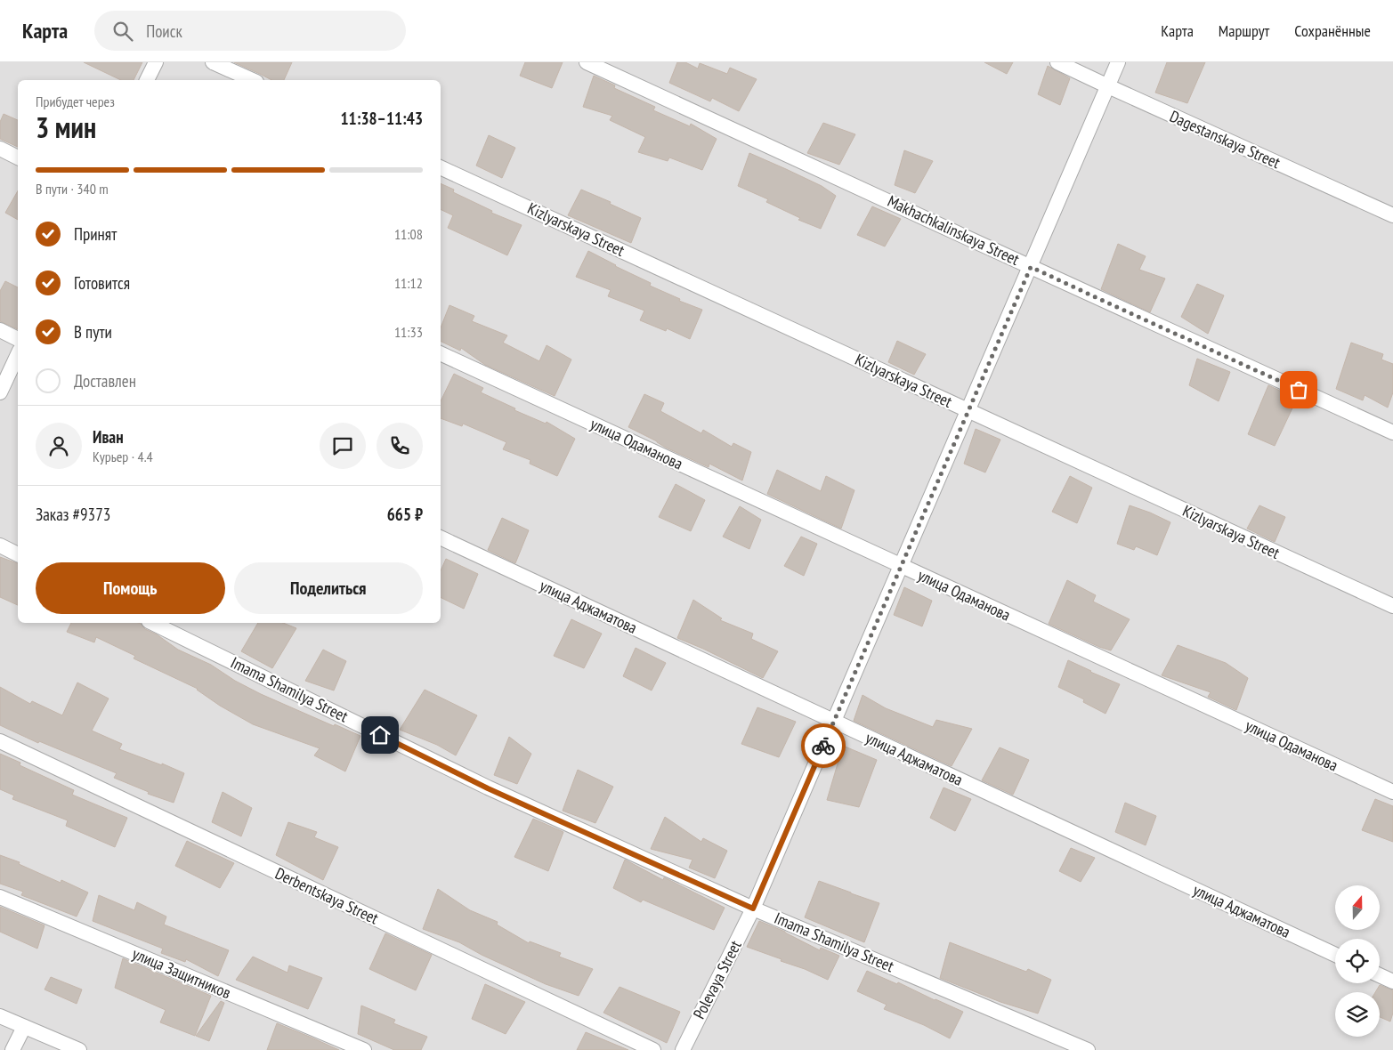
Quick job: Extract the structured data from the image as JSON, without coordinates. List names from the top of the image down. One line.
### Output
{"streets":{"street":["Dagestanskaya Street","Kizlyarskaya Street","Makhachkalinskaya Street","улица Одаманова","улица Аджаматова","Imama Shamilya Street","Derbentskaya Street","улица Защитников","Polevaya Street"]},"crossings":[["Dagestanskaya Street","Polevaya Street"],["Kizlyarskaya Street","Polevaya Street"],["Makhachkalinskaya Street","Polevaya Street"],["улица Одаманова","Polevaya Street"],["улица Аджаматова","Polevaya Street"],["Imama Shamilya Street","Polevaya Street"]],"north":"top","page":{"header":"Карта","search":"Поиск","nav":["Карта","Маршрут","Сохранённые"],"heading":["3 мин","Прибудет через","11:38–11:43"],"panel":["Иван","Курьер · 4.4","Заказ #9373","665 ₽"],"bar":"В пути · 340 m","list":[["Принят","11:08"],["Готовится","11:12"],["В пути","11:33"],"Доставлен"],"buttons":["Помощь","Поделиться"]}}
